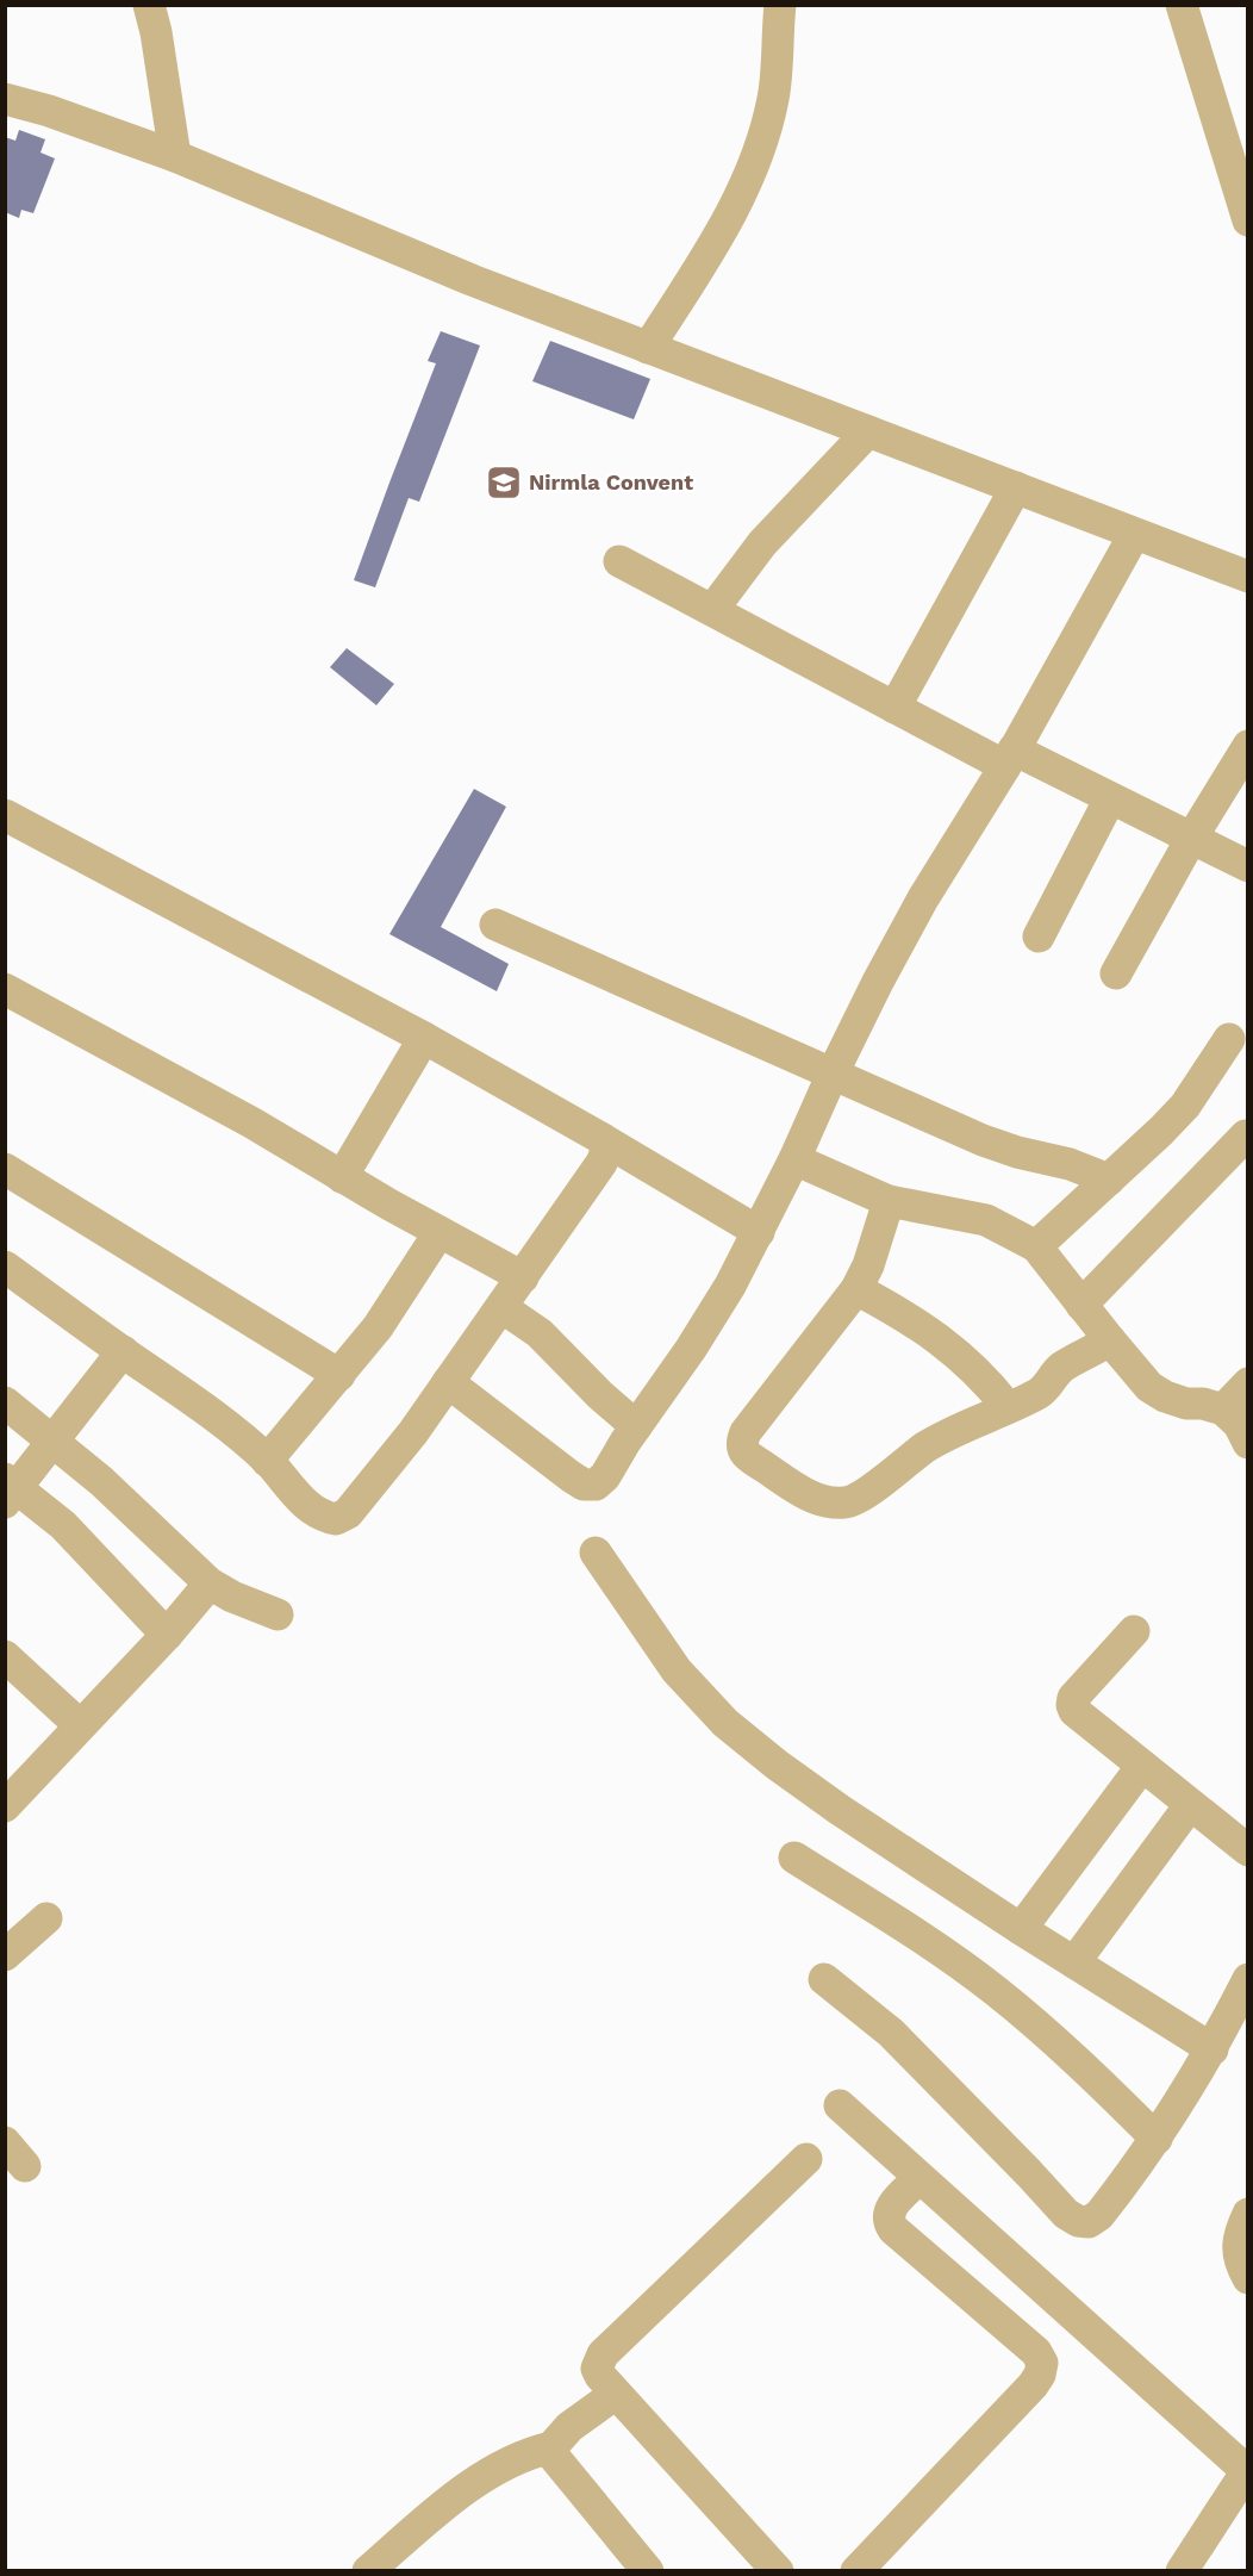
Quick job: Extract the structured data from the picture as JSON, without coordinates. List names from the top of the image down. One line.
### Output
{"places":{"school or university":["Nirmla Convent"]}}
